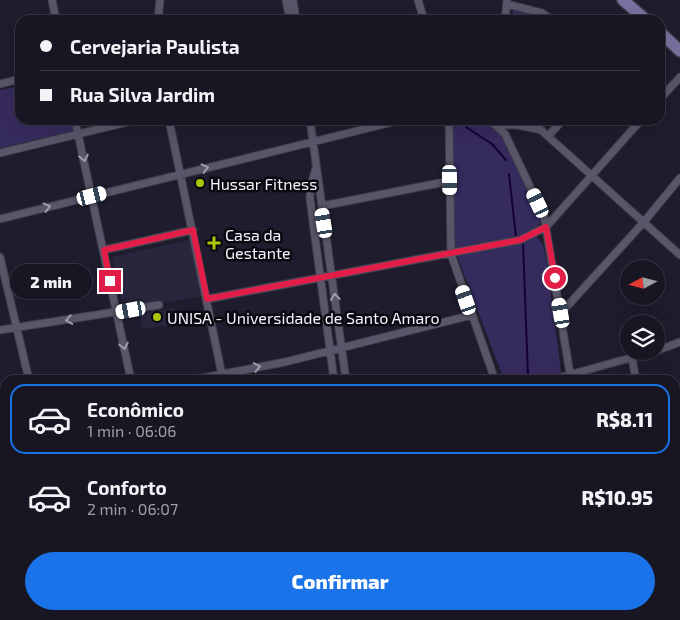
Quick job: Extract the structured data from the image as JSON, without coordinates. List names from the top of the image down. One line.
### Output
{"places":{"other":["Hussar Fitness","UNISA - Universidade de Santo Amaro"],"health":["Casa da Gestante"]},"north":"left","page":{"banner":["Cervejaria Paulista","Rua Silva Jardim"],"bubble":"2 min","list":[{"name":"Econômico","note":"1 min · 06:06","value":"R$8.11"},{"name":"Conforto","note":"2 min · 06:07","value":"R$10.95"}],"buttons":"Confirmar"}}
